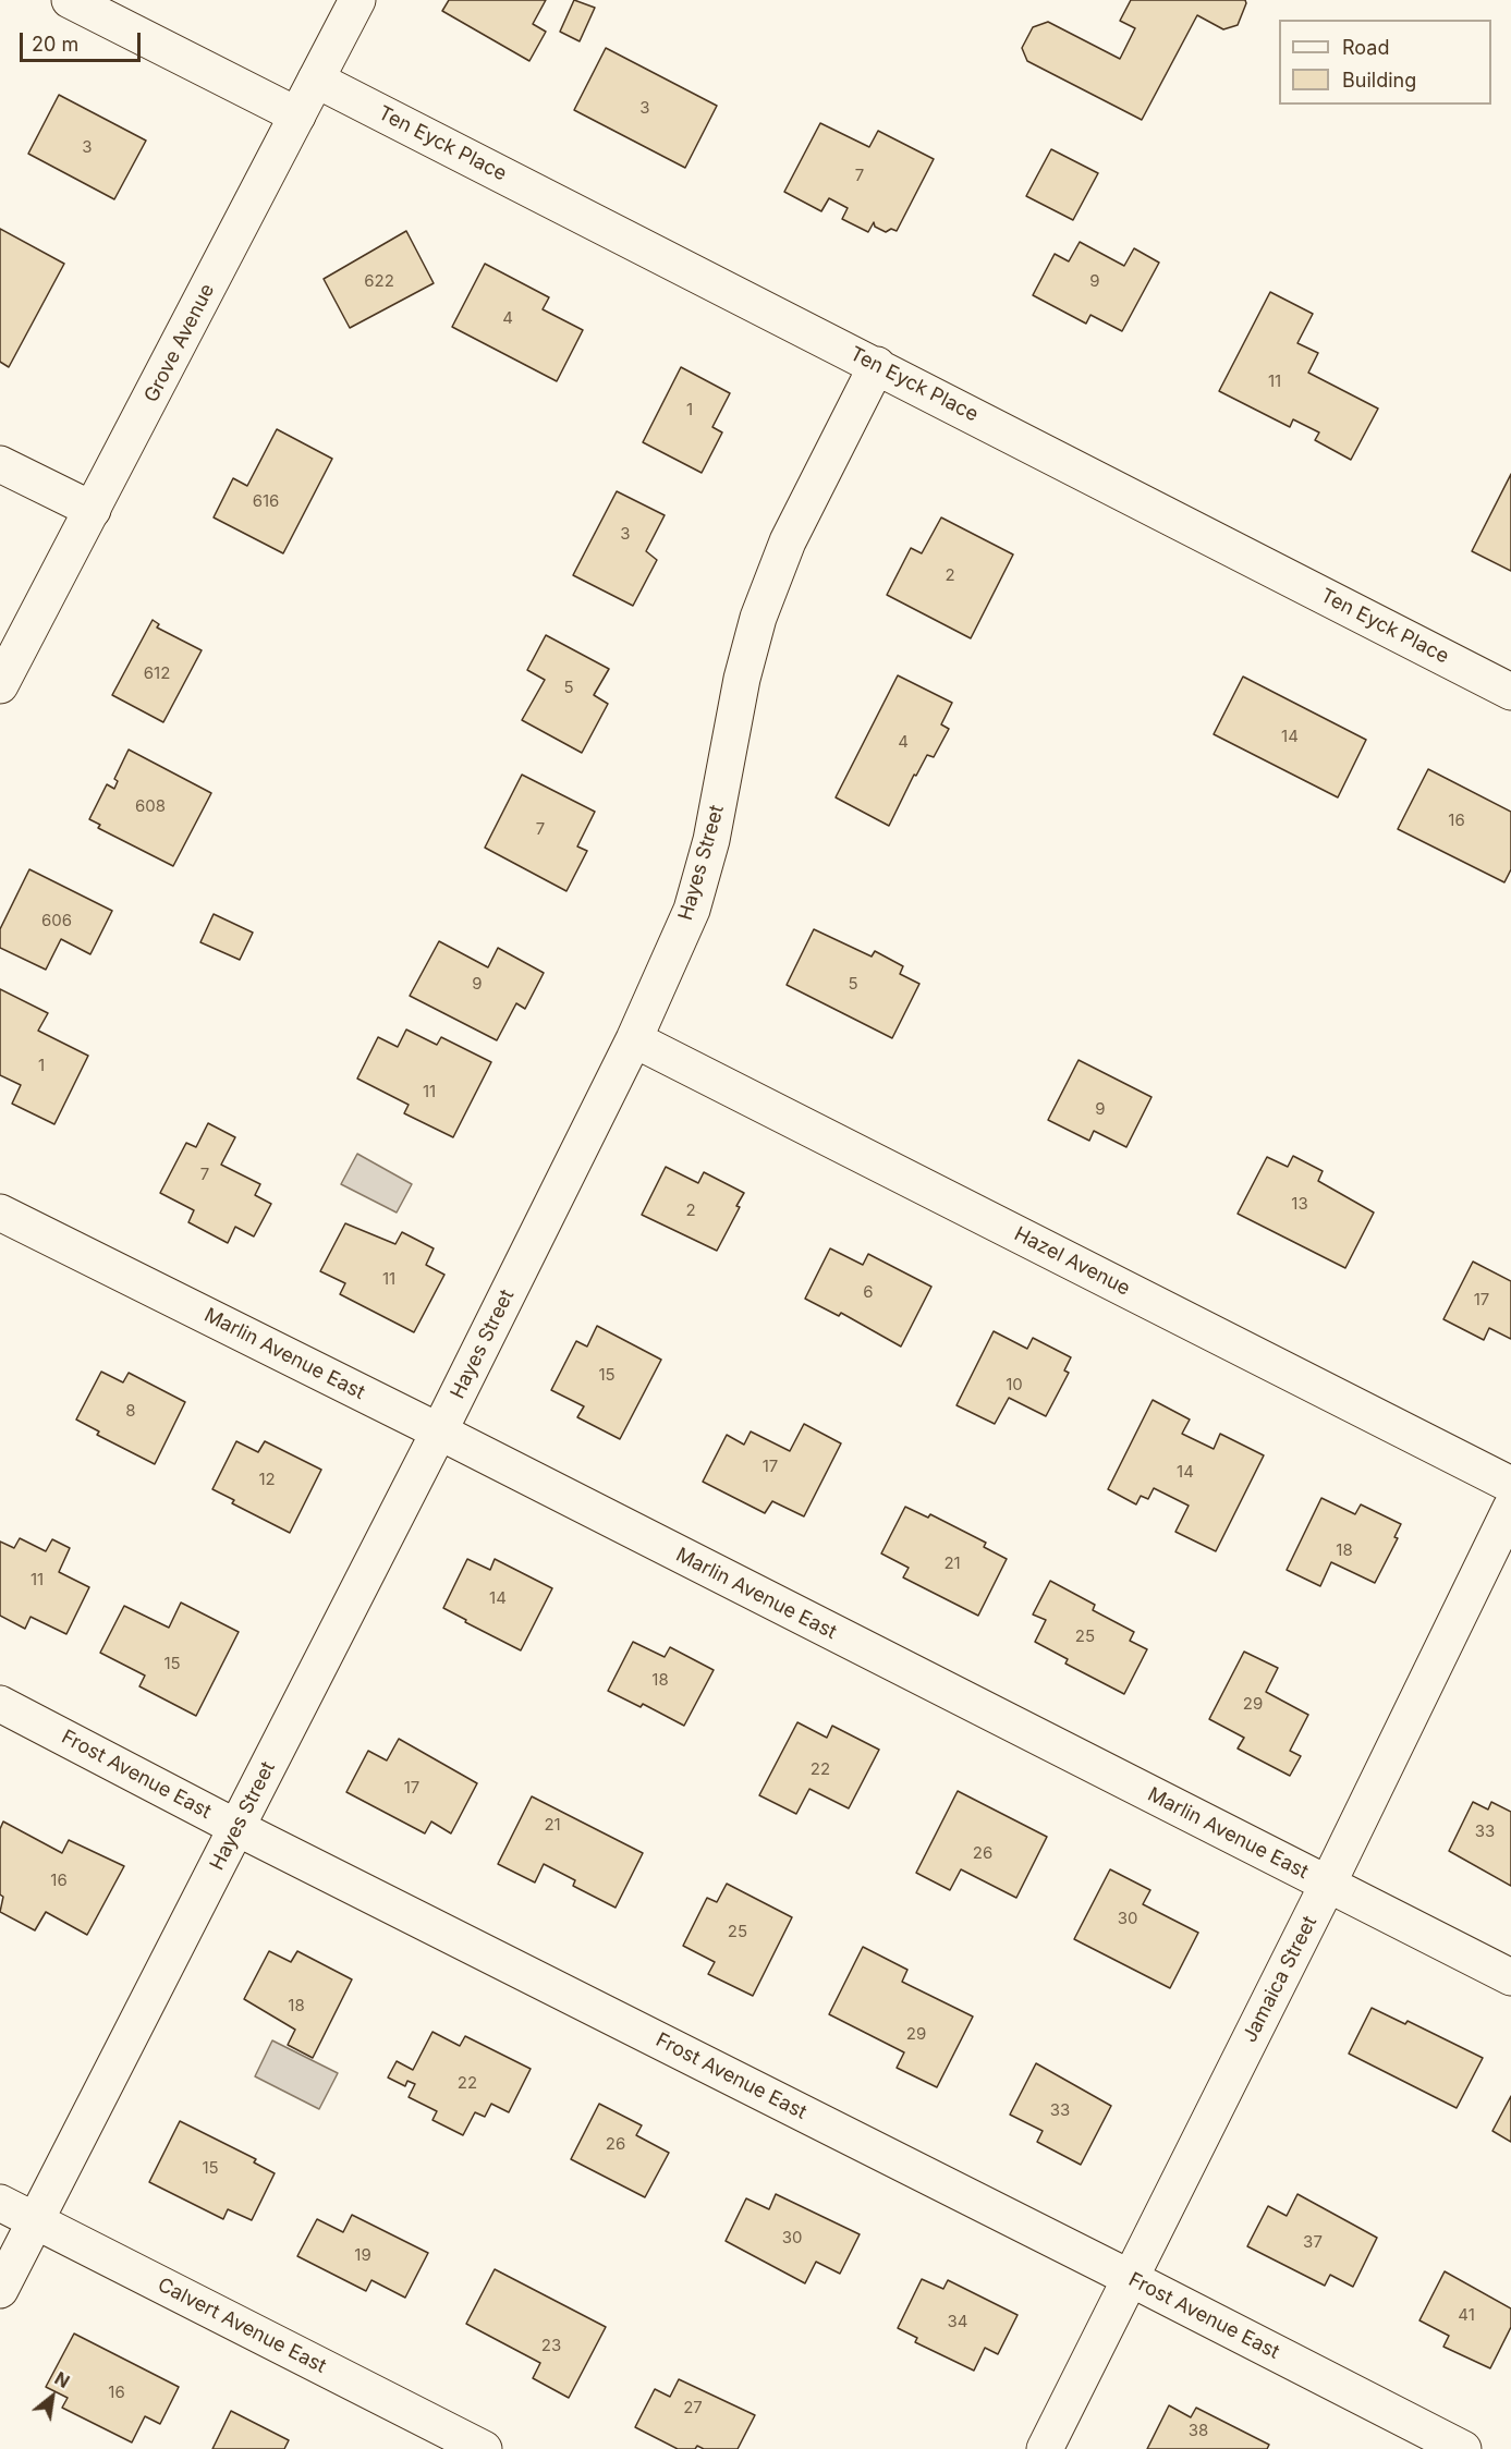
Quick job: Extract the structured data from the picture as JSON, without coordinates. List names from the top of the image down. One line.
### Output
{"streets":{"street":["Ten Eyck Place","Grove Avenue","Hayes Street","Hazel Avenue","Marlin Avenue East","Frost Avenue East","Jamaica Street","Calvert Avenue East"]},"crossings":[["Ten Eyck Place","Grove Avenue"],["Ten Eyck Place","Hayes Street"],["Hayes Street","Hazel Avenue"],["Hayes Street","Marlin Avenue East"],["Hayes Street","Frost Avenue East"],["Hayes Street","Calvert Avenue East"],["Marlin Avenue East","Jamaica Street"],["Frost Avenue East","Jamaica Street"]],"house_numbers":["3","3","7","622","9","4","11","1","616","3","2","612","5","14","4","608","16","7","606","9","5","1","11","9","7","13","2","11","6","17","15","10","8","17","14","12","18","21","11","14","25","15","18","29","22","17","21","33","26","16","30","25","18","29","22","33","26","15","30","37","19","41","34","23","16","27","38"],"legend":["Road","Building"],"scale_bar":"20 m","north":"top right"}
